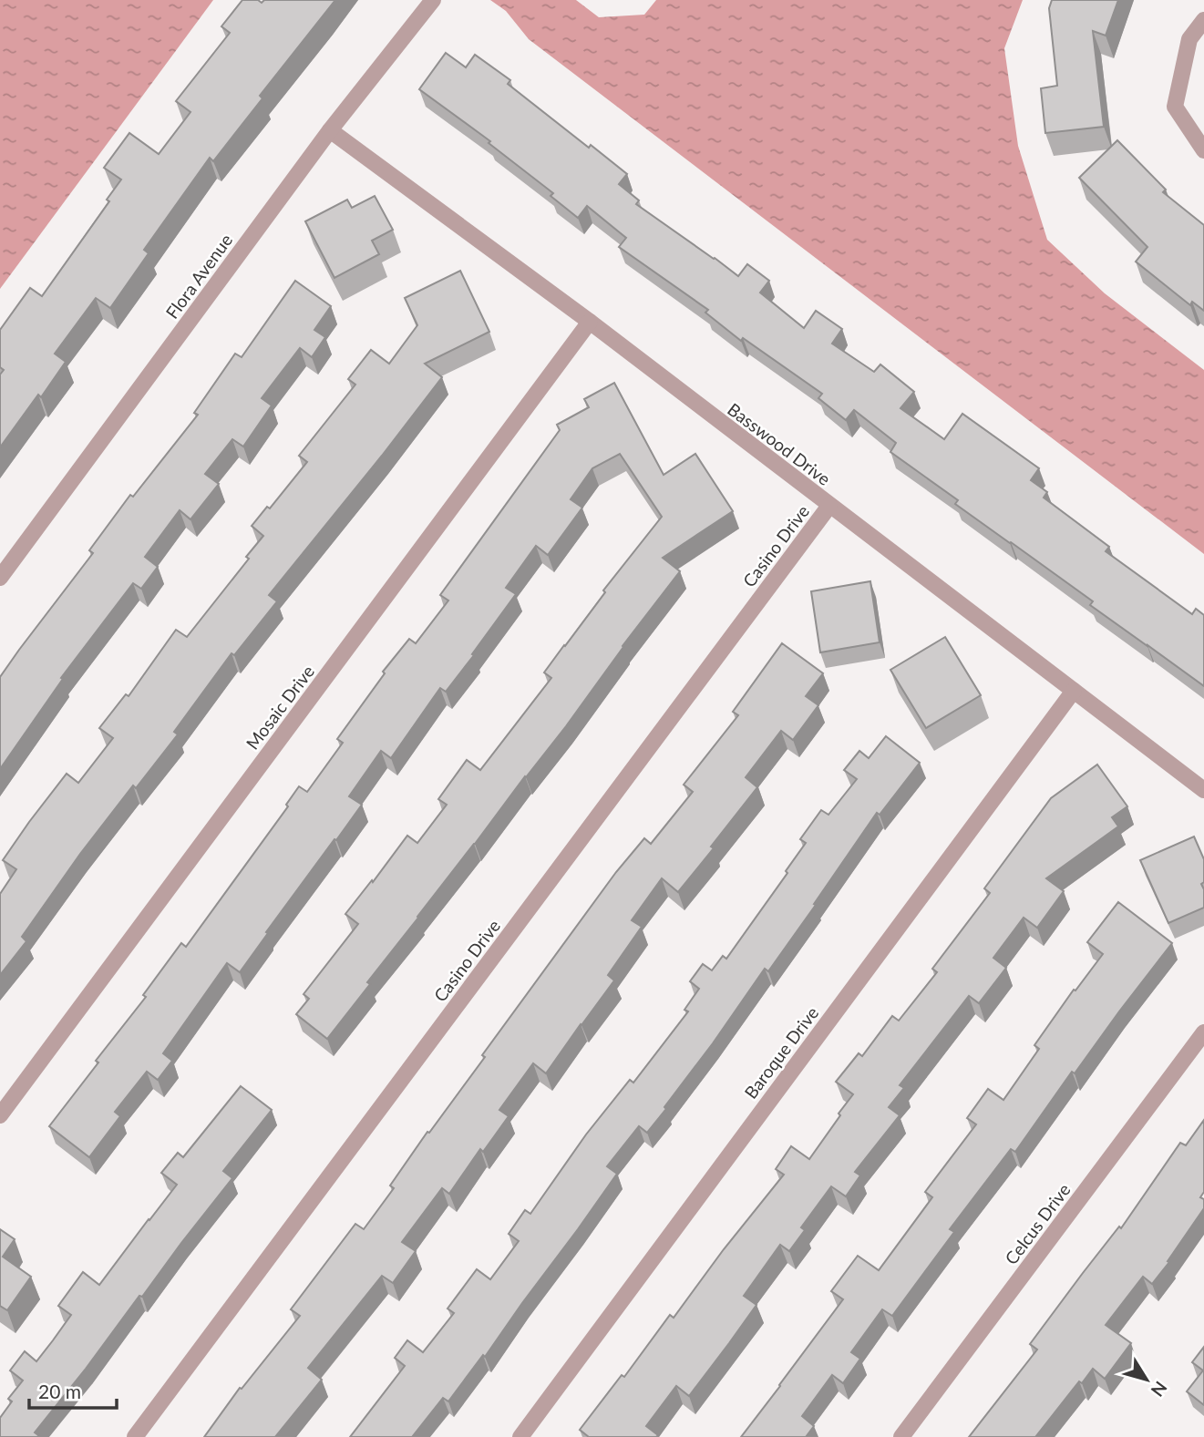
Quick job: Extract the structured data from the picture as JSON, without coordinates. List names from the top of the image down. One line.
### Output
{"streets":{"street":["Flora Avenue","Basswood Drive","Casino Drive","Mosaic Drive","Baroque Drive","Celcus Drive"]},"crossings":[["Flora Avenue","Basswood Drive"],["Basswood Drive","Casino Drive"],["Basswood Drive","Mosaic Drive"],["Basswood Drive","Baroque Drive"]],"scale_bar":"20 m","north":"bottom right"}
